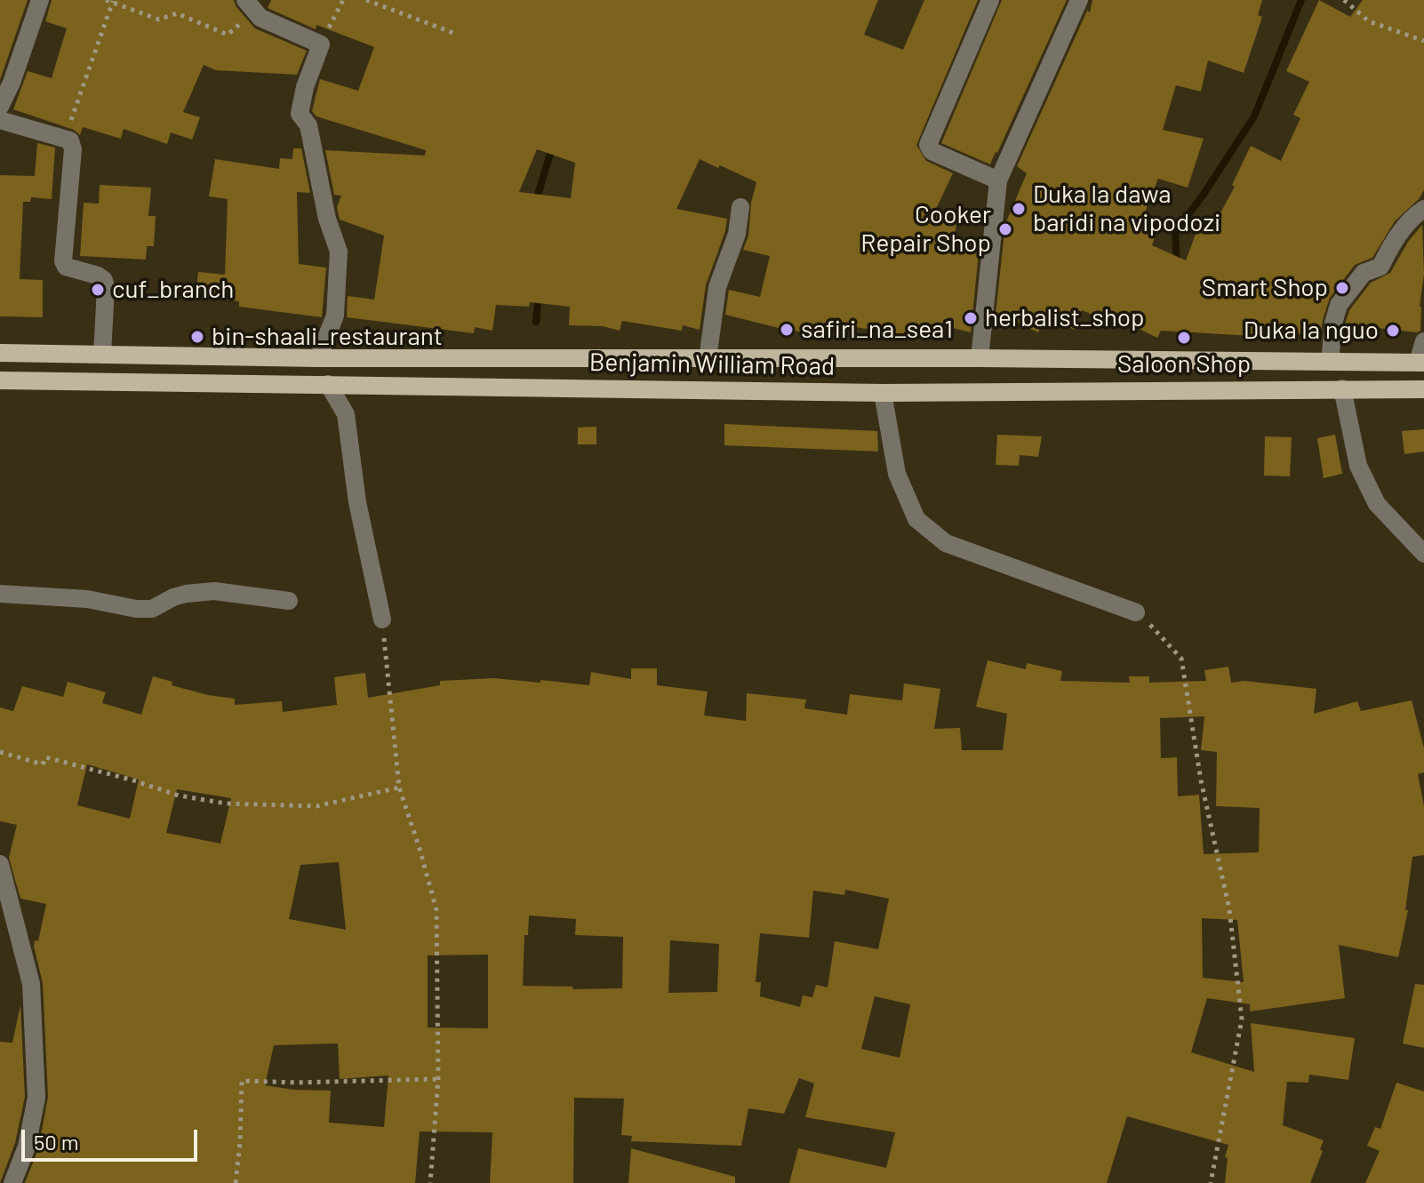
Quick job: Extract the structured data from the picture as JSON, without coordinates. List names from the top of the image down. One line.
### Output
{"streets":{"main road":["Benjamin William Road"]},"places":["Duka la dawa baridi na vipodozi","Cooker Repair Shop","Smart Shop","cuf_branch","herbalist_shop","safiri_na_sea1","Duka la nguo","bin-shaali_restaurant","Saloon Shop"],"scale_bar":"50 m"}
